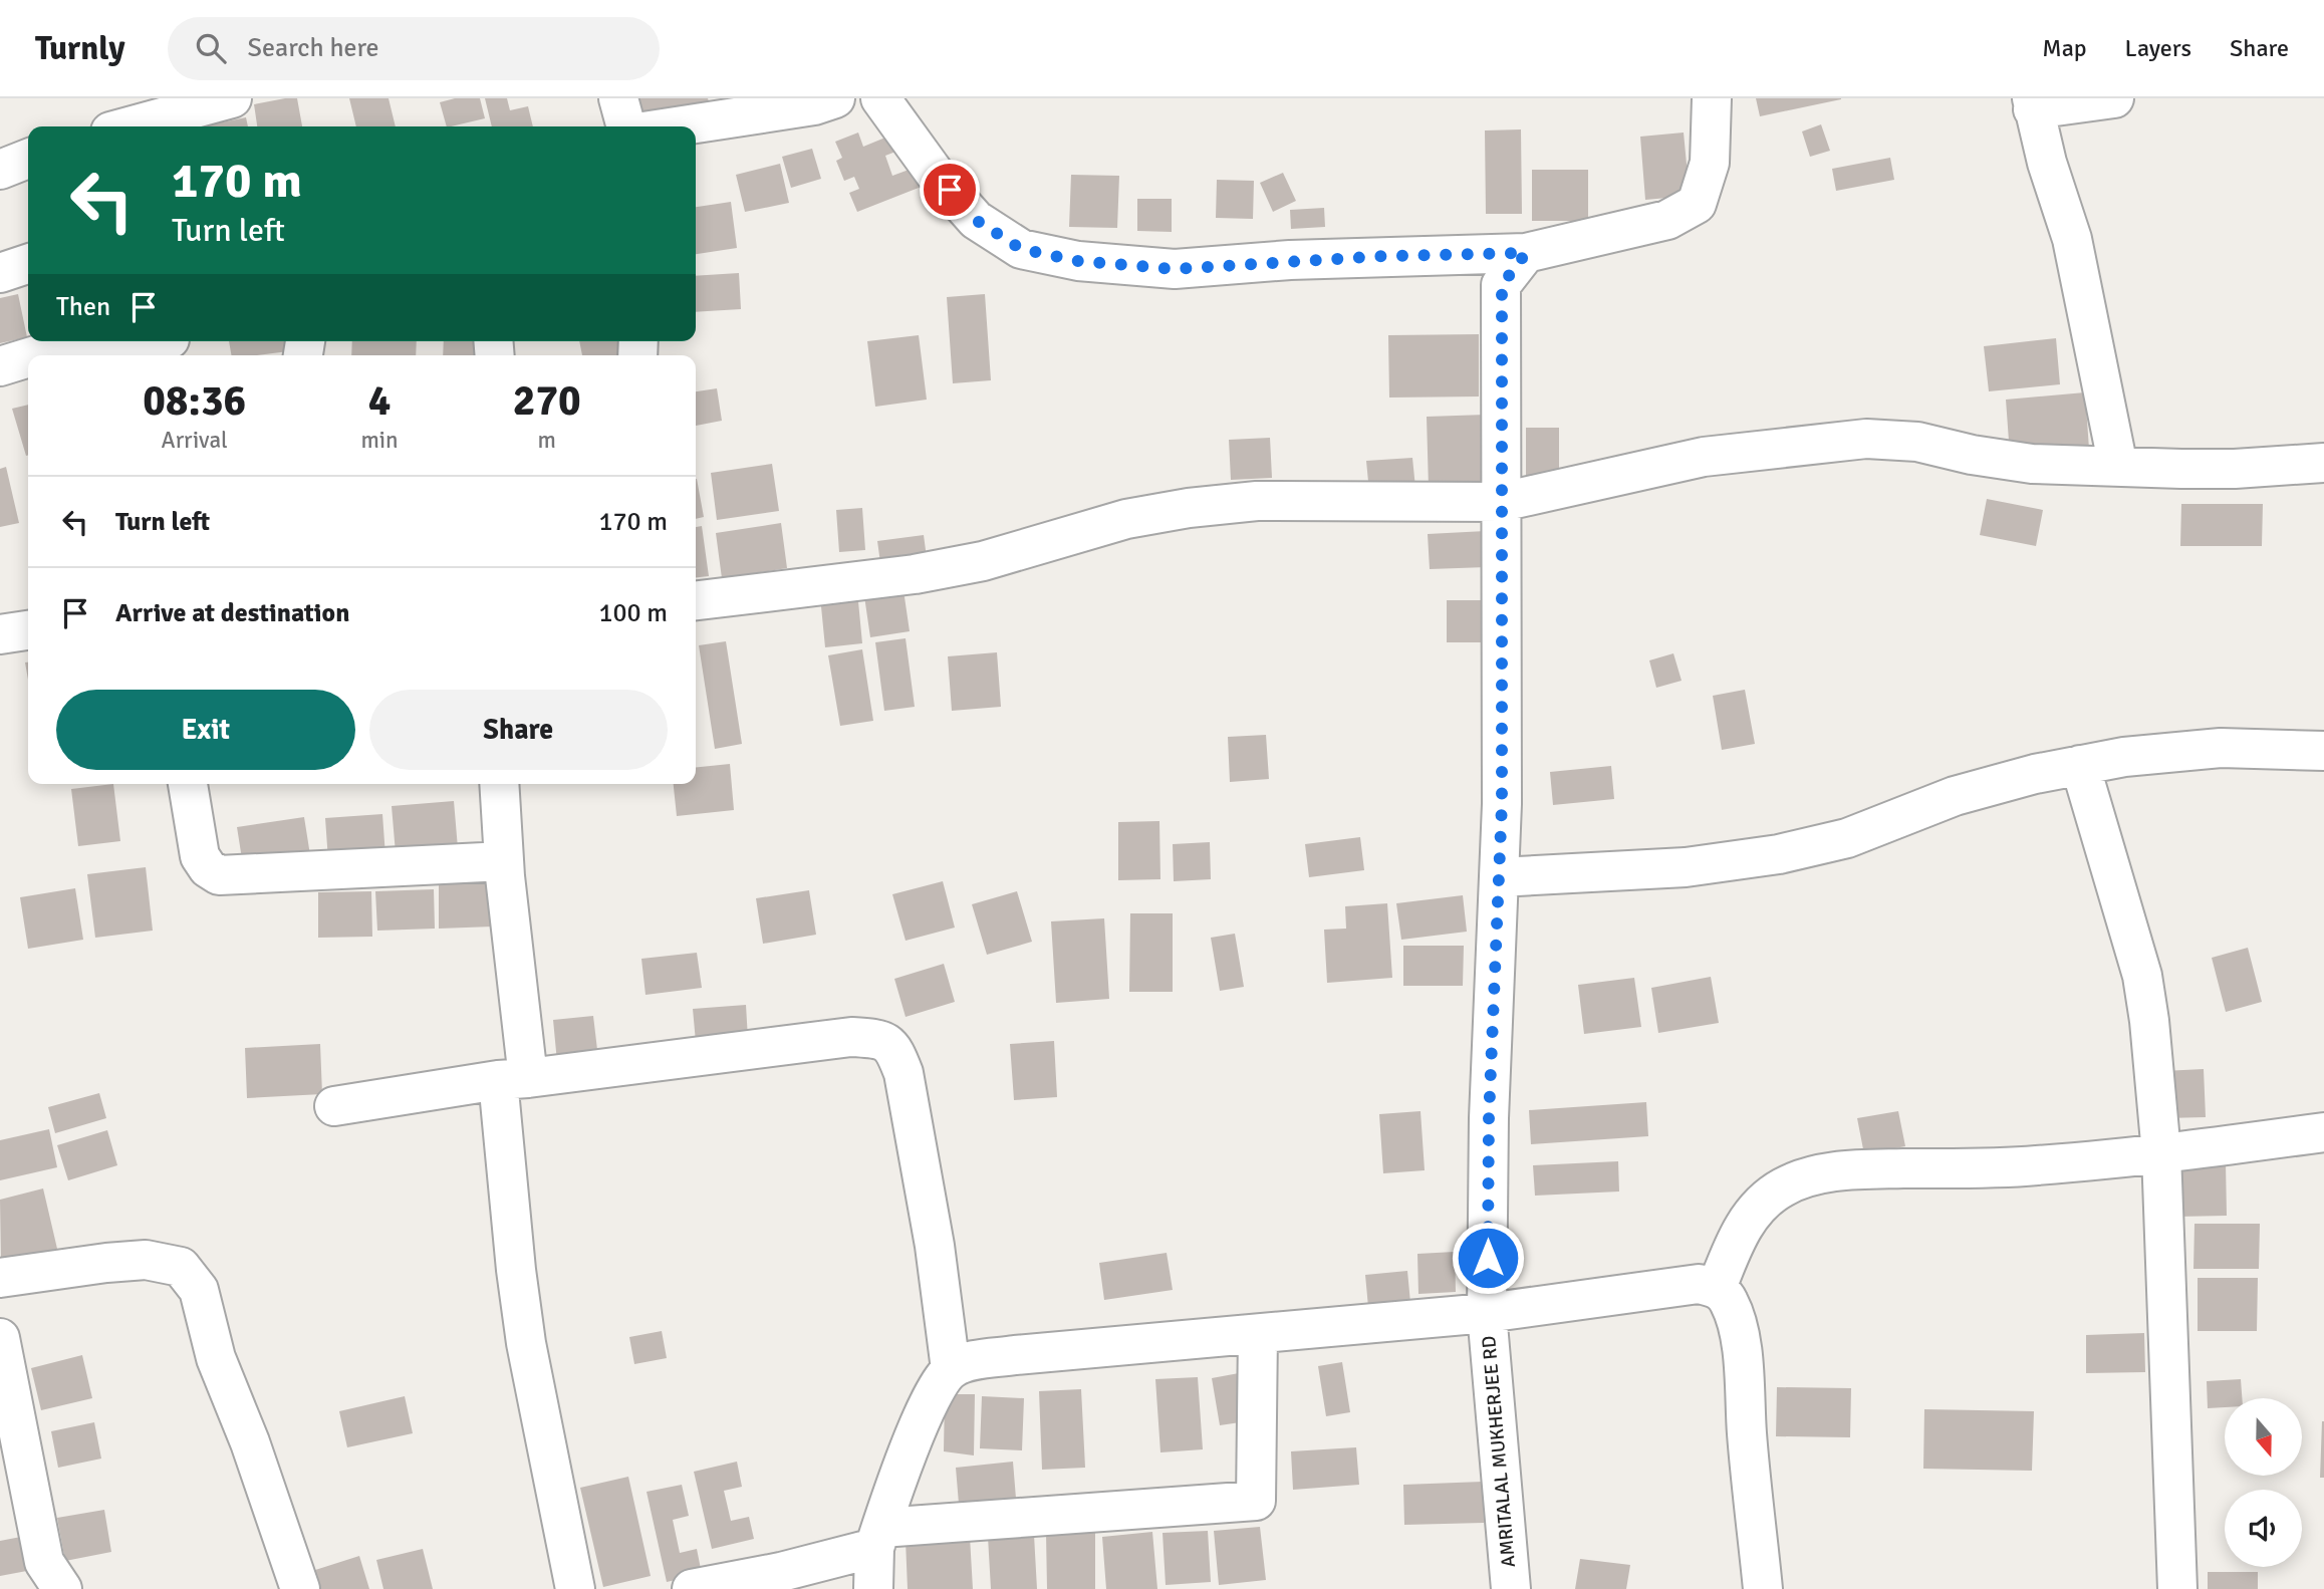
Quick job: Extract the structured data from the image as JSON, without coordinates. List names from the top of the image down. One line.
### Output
{"streets":{"street":["AMRITALAL MUKHERJEE RD"]},"north":"bottom","page":{"header":"Turnly","search":"Search here","nav":["Map","Layers","Share"],"turn":["170 m","Turn left"],"then":"Then","eta":["08:36","Arrival","4","min","270","m"],"list":[{"name":"Turn left","value":"170 m"},{"name":"Arrive at destination","value":"100 m"}],"buttons":["Exit","Share"]}}
